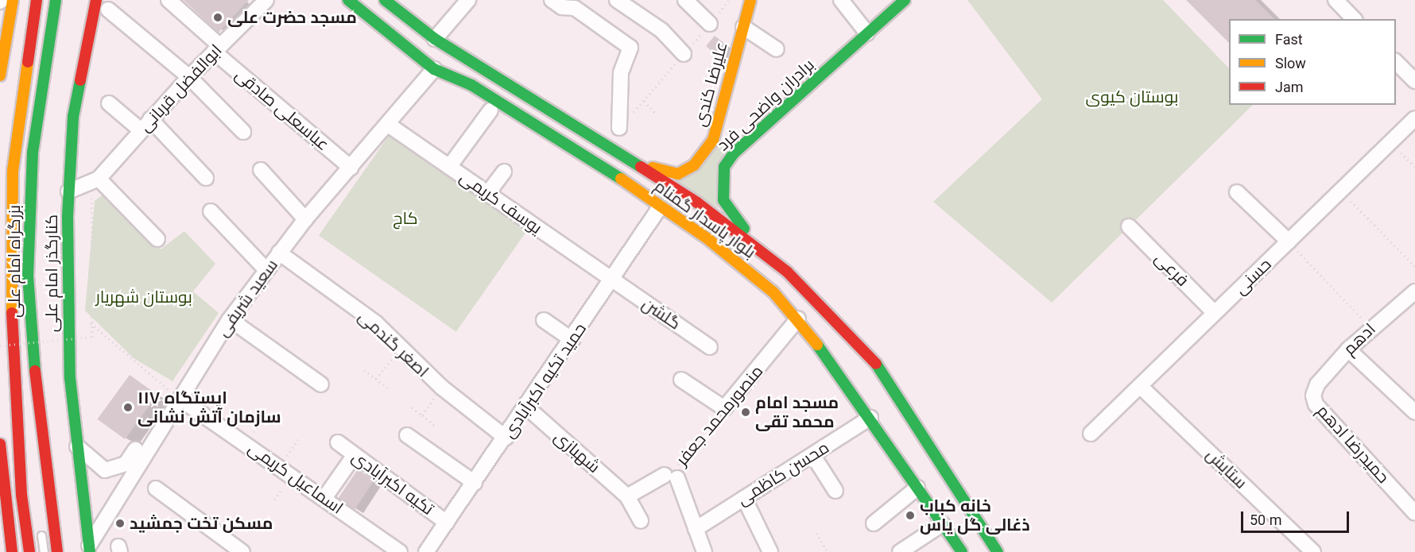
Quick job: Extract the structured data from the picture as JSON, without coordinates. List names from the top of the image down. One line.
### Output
{"streets":{"main road":["علیرضا کندی","برادران واضحی فرد","بلوار پاسدار گمنام","بزرگراه امام علی","کنارگذر امام علی"],"street":["ابوالفضل قربانی","عباسعلی صادقی","یوسف کریمی","فرعی","حسنی","سعید شریفی","گلشن","ادهم","اصغر گندمی","حمید تکیه اکبرآبادی","منصورمحمد جعفر","حمیدرضا ادهم","شهبازی","ستایش","محسن کاظمی","اسماعیل کریمی","تکیه اکبرآبادی"]},"crossings":[["علیرضا کندی","بلوار پاسدار گمنام"],["ابوالفضل قربانی","عباسعلی صادقی"],["برادران واضحی فرد","بلوار پاسدار گمنام"],["عباسعلی صادقی","سعید شریفی"],["یوسف کریمی","سعید شریفی"],["یوسف کریمی","گلشن"],["یوسف کریمی","حمید تکیه اکبرآبادی"],["بلوار پاسدار گمنام","سعید شریفی"],["بلوار پاسدار گمنام","حمید تکیه اکبرآبادی"],["بلوار پاسدار گمنام","منصورمحمد جعفر"],["بلوار پاسدار گمنام","محسن کاظمی"],["فرعی","حسنی"],["کنارگذر امام علی","سعید شریفی"],["حسنی","ستایش"],["سعید شریفی","اصغر گندمی"],["سعید شریفی","اسماعیل کریمی"],["گلشن","حمید تکیه اکبرآبادی"],["ادهم","حمیدرضا ادهم"],["اصغر گندمی","حمید تکیه اکبرآبادی"],["حمید تکیه اکبرآبادی","شهبازی"],["حمید تکیه اکبرآبادی","تکیه اکبرآبادی"],["منصورمحمد جعفر","شهبازی"]],"parks":["بوستان کیوی","کاج","بوستان شهریار"],"places":["مسجد حضرت علی","ایستگاه ۱۱۷ سازمان آتش نشانی","مسجد امام محمد تقی","خانه کباب ذغالی گل یاس","مسکن تخت جمشید"],"legend":["Fast","Slow","Jam"],"scale_bar":"50 m"}
